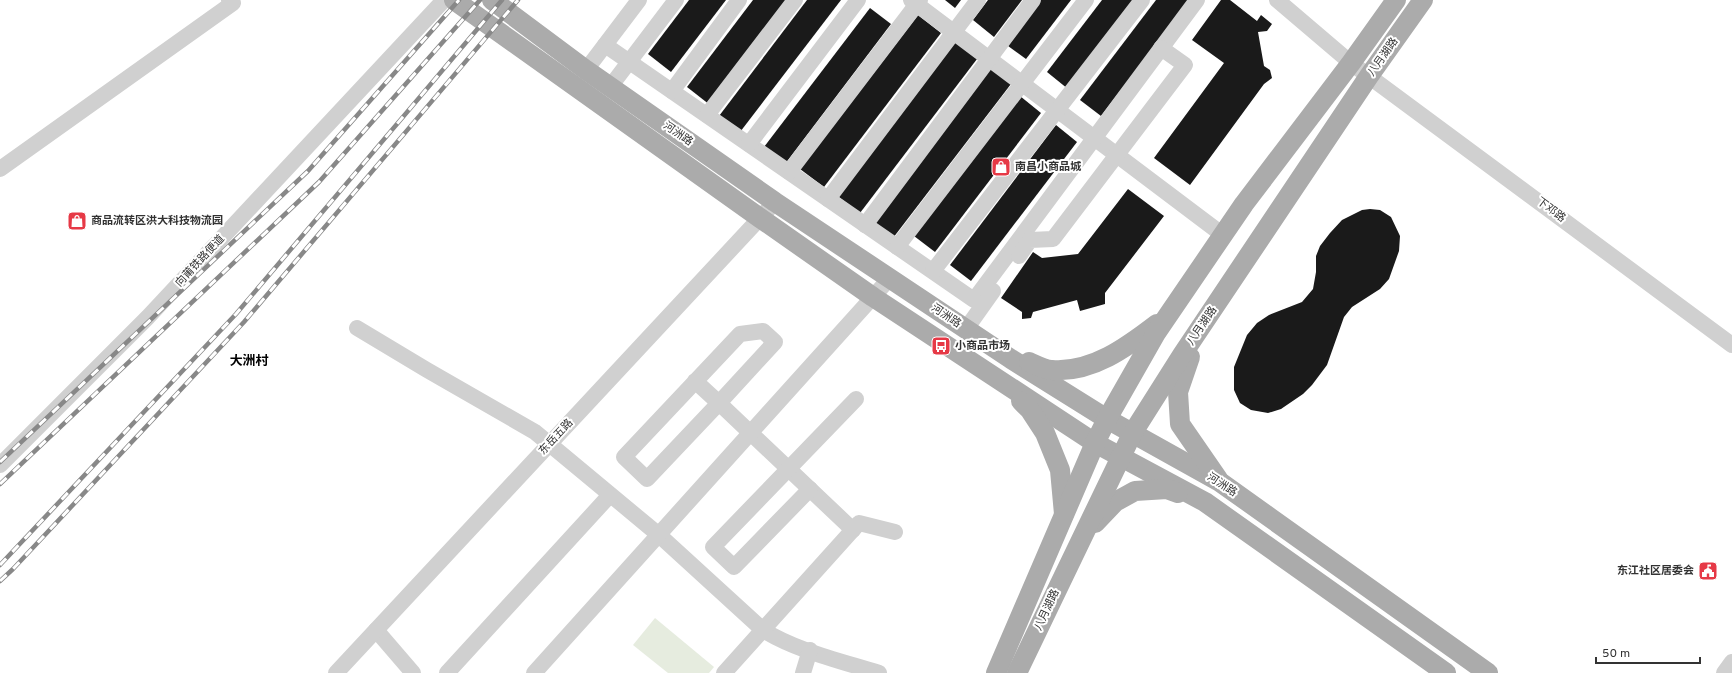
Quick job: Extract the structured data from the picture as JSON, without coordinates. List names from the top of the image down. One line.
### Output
{"streets":{"main road":["八月湖路","河洲路"],"street":["下邓路","向莆铁路便道","东岳五路"]},"crossings":[["八月湖路","河洲路"],["八月湖路","下邓路"],["河洲路","东岳五路"]],"districts":["大洲村"],"places":{"shop":["南昌小商品城","商品流转区·洪大科技物流园"],"bus stop":["小商品市场"],"public building":["东江社区居委会"]},"scale_bar":"50 m"}
